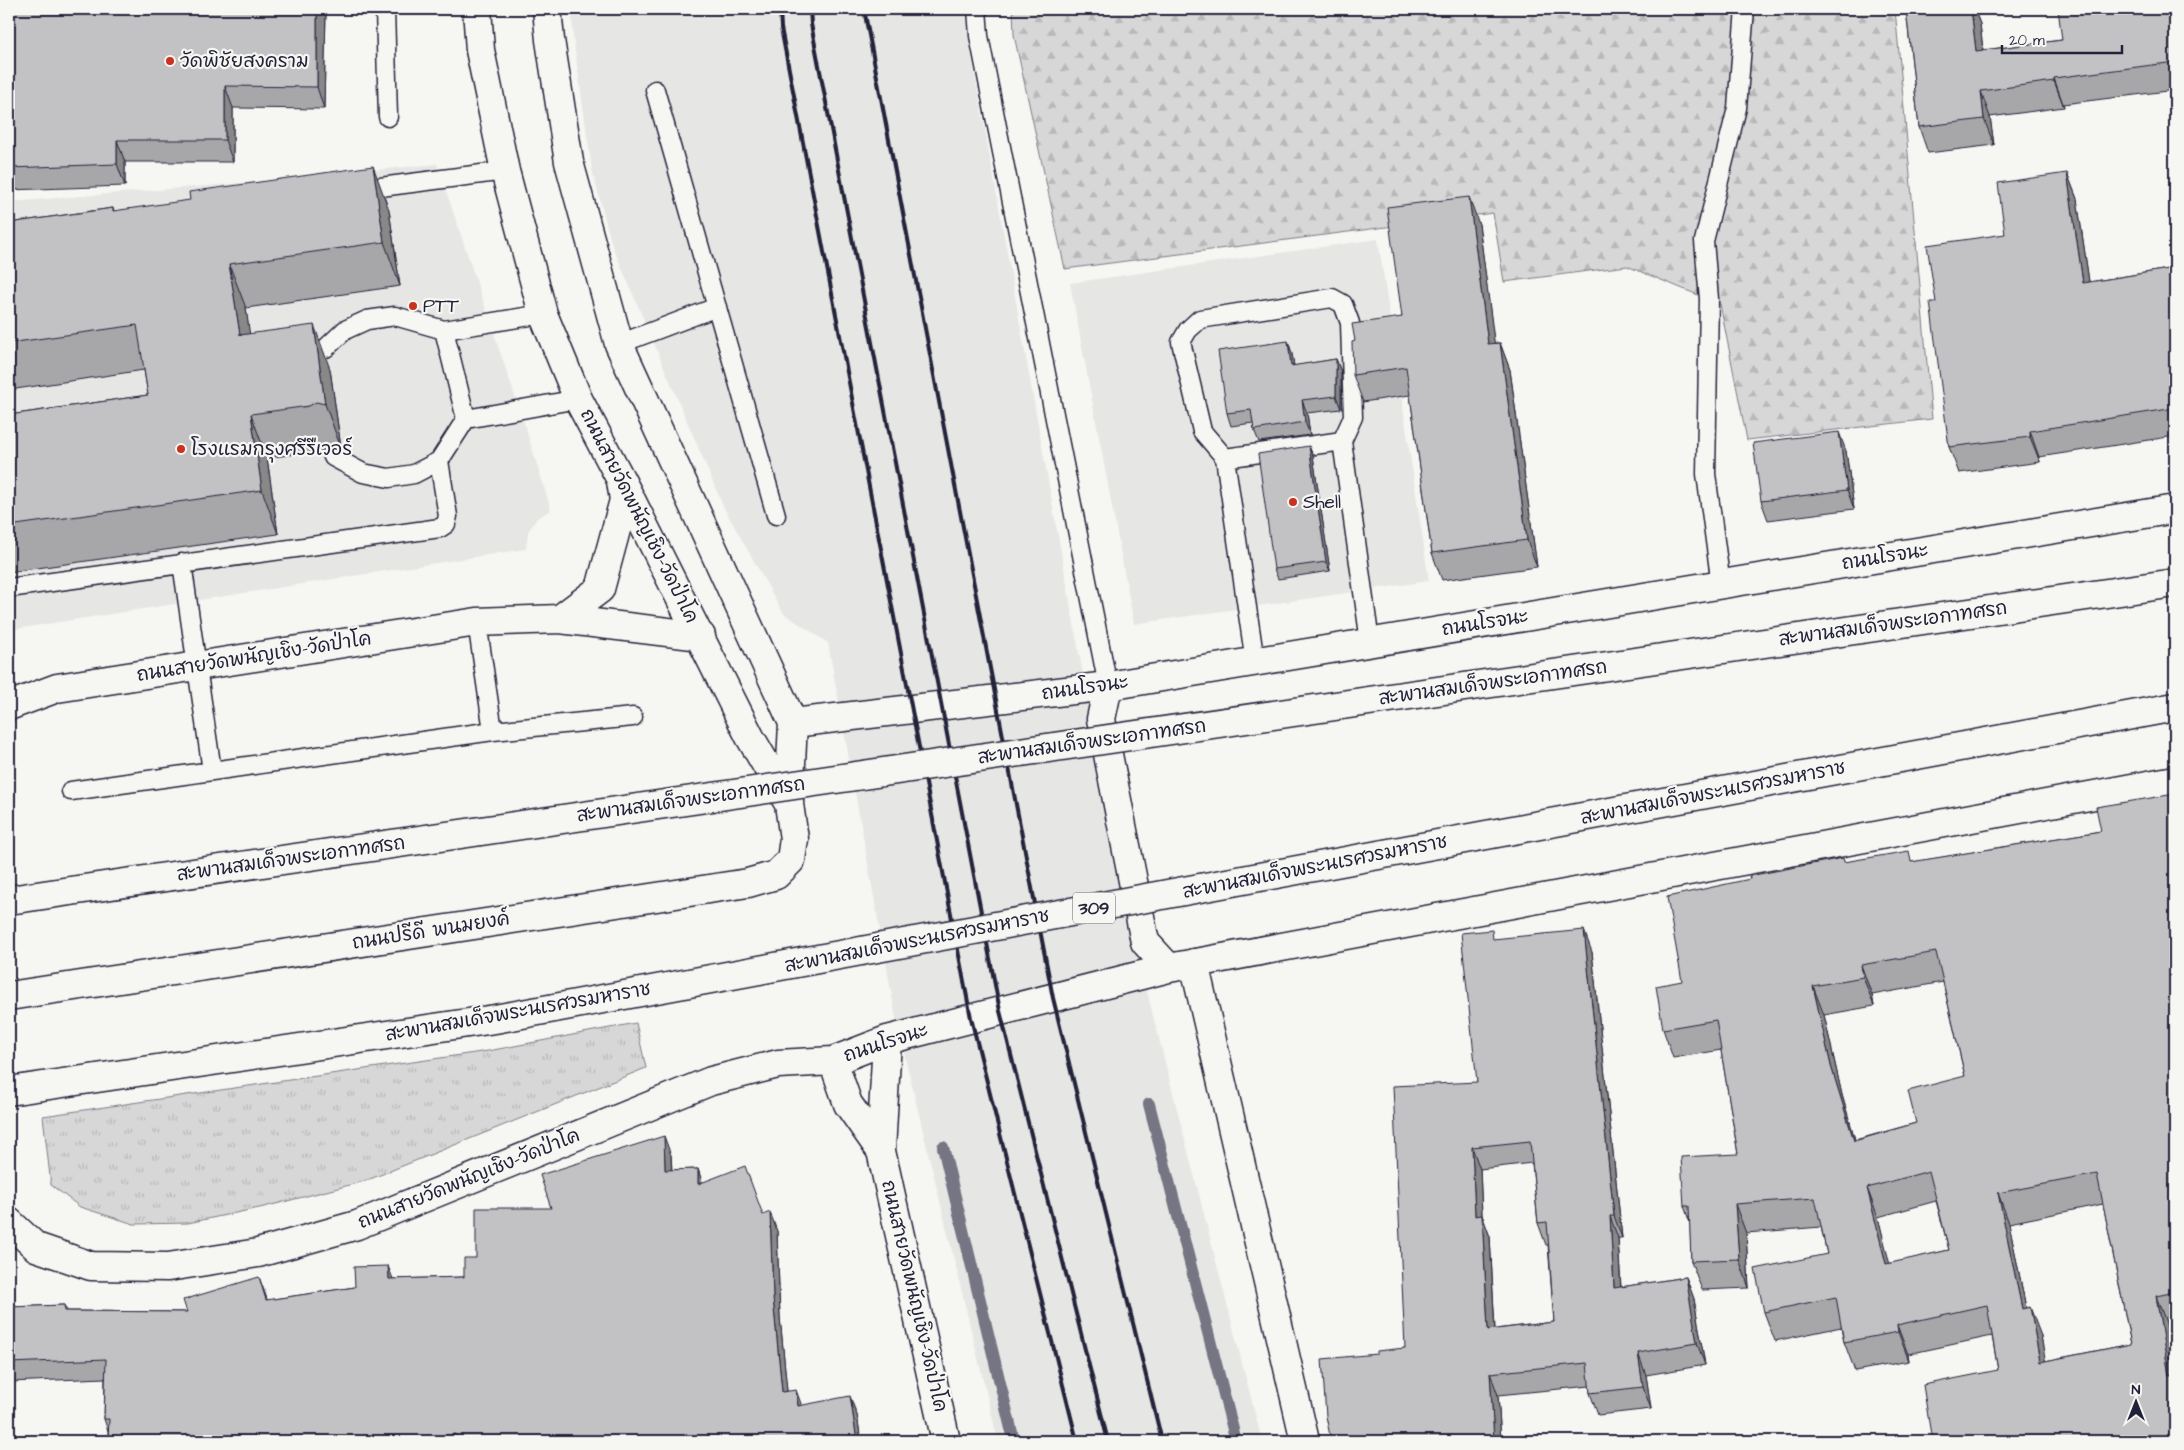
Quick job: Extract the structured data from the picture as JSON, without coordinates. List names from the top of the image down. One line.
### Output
{"streets":{"main road":["ถนนสายวัดพนัญเชิง-วัดป่าโค","ถนนโรจนะ","สะพานสมเด็จพระเอกาทศรถ","สะพานสมเด็จพระนเรศวรมหาราช","309","ถนนปรีดี พนมยงค์"]},"crossings":[["ถนนสายวัดพนัญเชิง-วัดป่าโค","ถนนโรจนะ"]],"places":["วัดพิชัยสงคราม","PTT","โรงแรมกรุงศรีรืเวอร์","Shell"],"scale_bar":"20 m","north":"top"}
